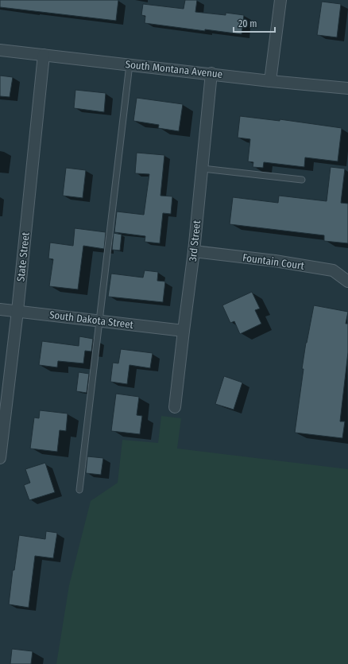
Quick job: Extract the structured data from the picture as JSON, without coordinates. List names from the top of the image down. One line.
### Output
{"streets":{"street":["South Montana Avenue","3rd Street","State Street","Fountain Court","South Dakota Street"]},"crossings":[["South Montana Avenue","3rd Street"],["South Montana Avenue","State Street"],["3rd Street","Fountain Court"],["3rd Street","South Dakota Street"],["State Street","South Dakota Street"]],"scale_bar":"20 m"}
